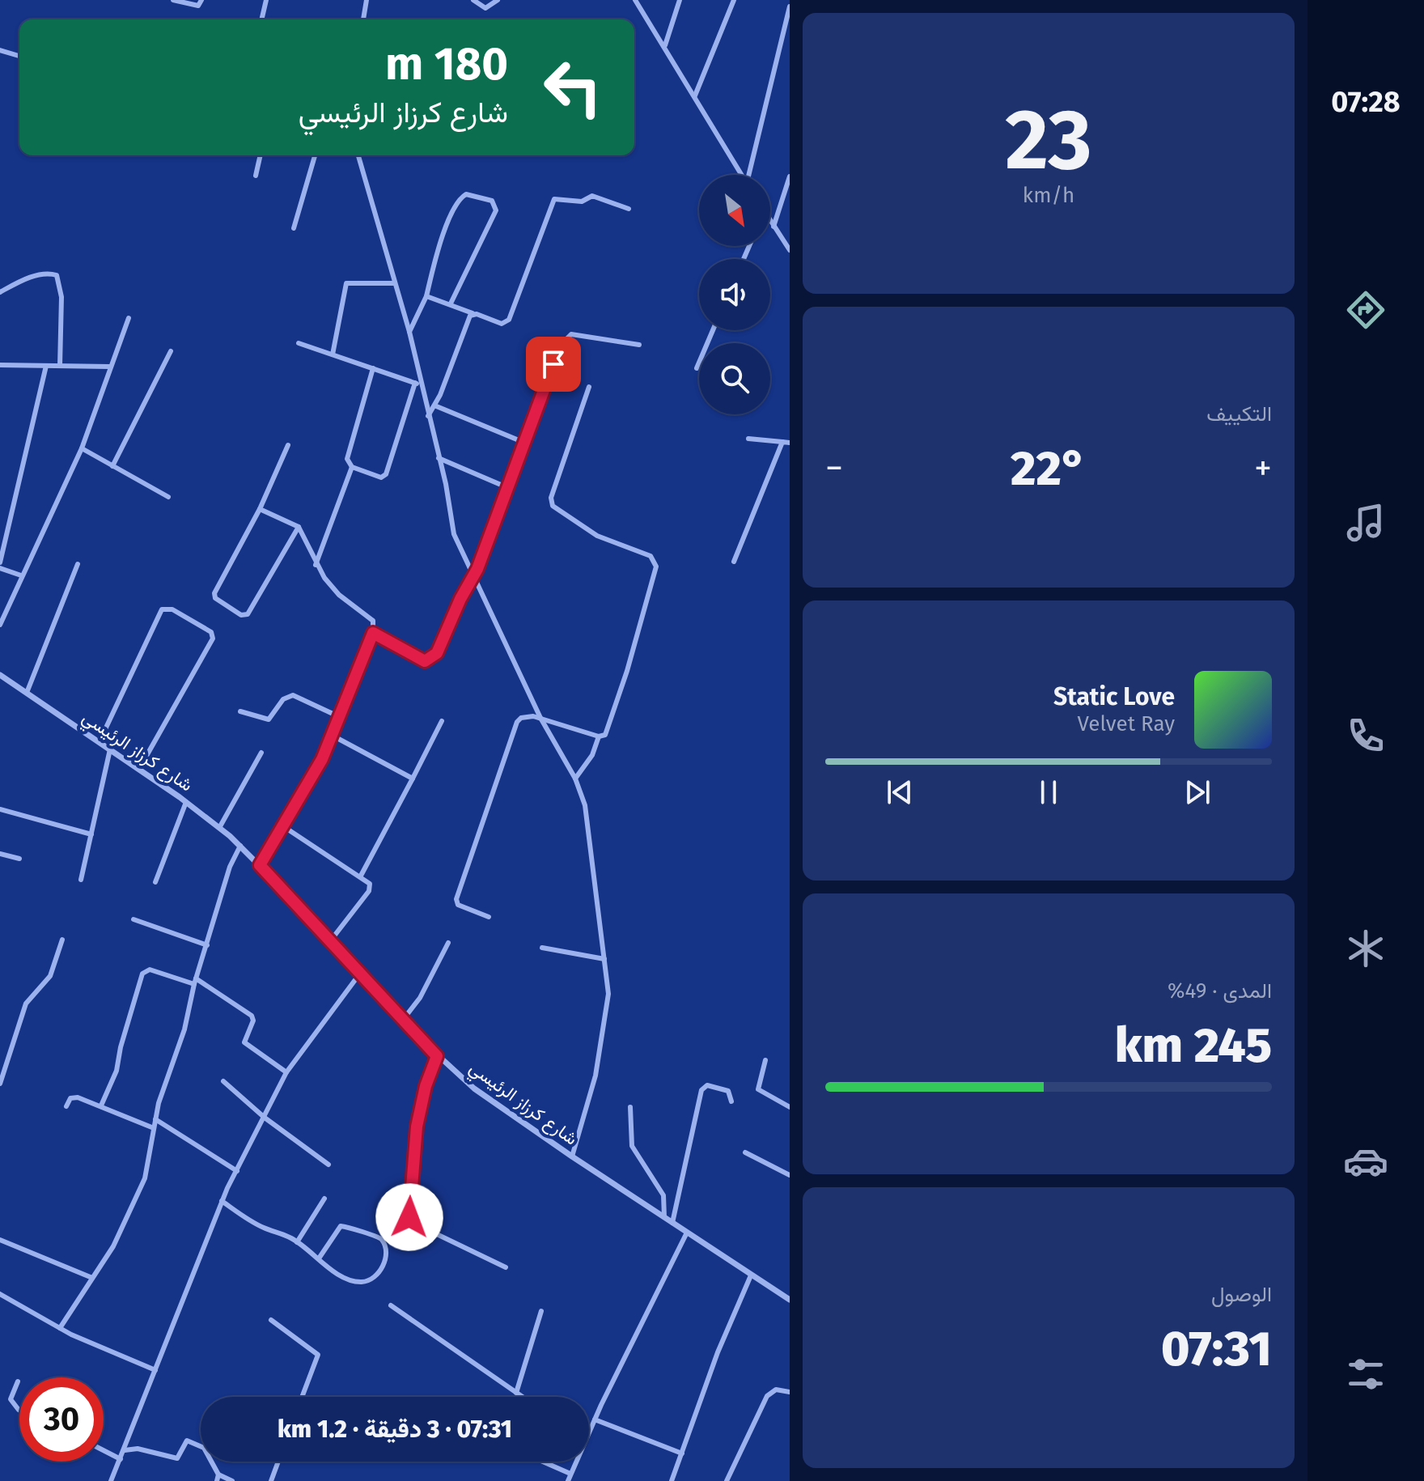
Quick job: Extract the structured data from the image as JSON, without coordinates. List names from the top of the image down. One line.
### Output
{"streets":{"street":["شارع كرزاز الرئيسي"]},"north":"bottom right","page":{"tabs":"07:28","tile":[["23","km/h"],"التكييف",["المدى · 49%","245 km"],["الوصول","07:31"]],"turn":["180 m","شارع كرزاز الرئيسي"],"heat":["−","22°","+"],"song":["Static Love","Velvet Ray"],"limit":"30","trip":"07:31 · 3 دقيقة · 1.2 km"}}
